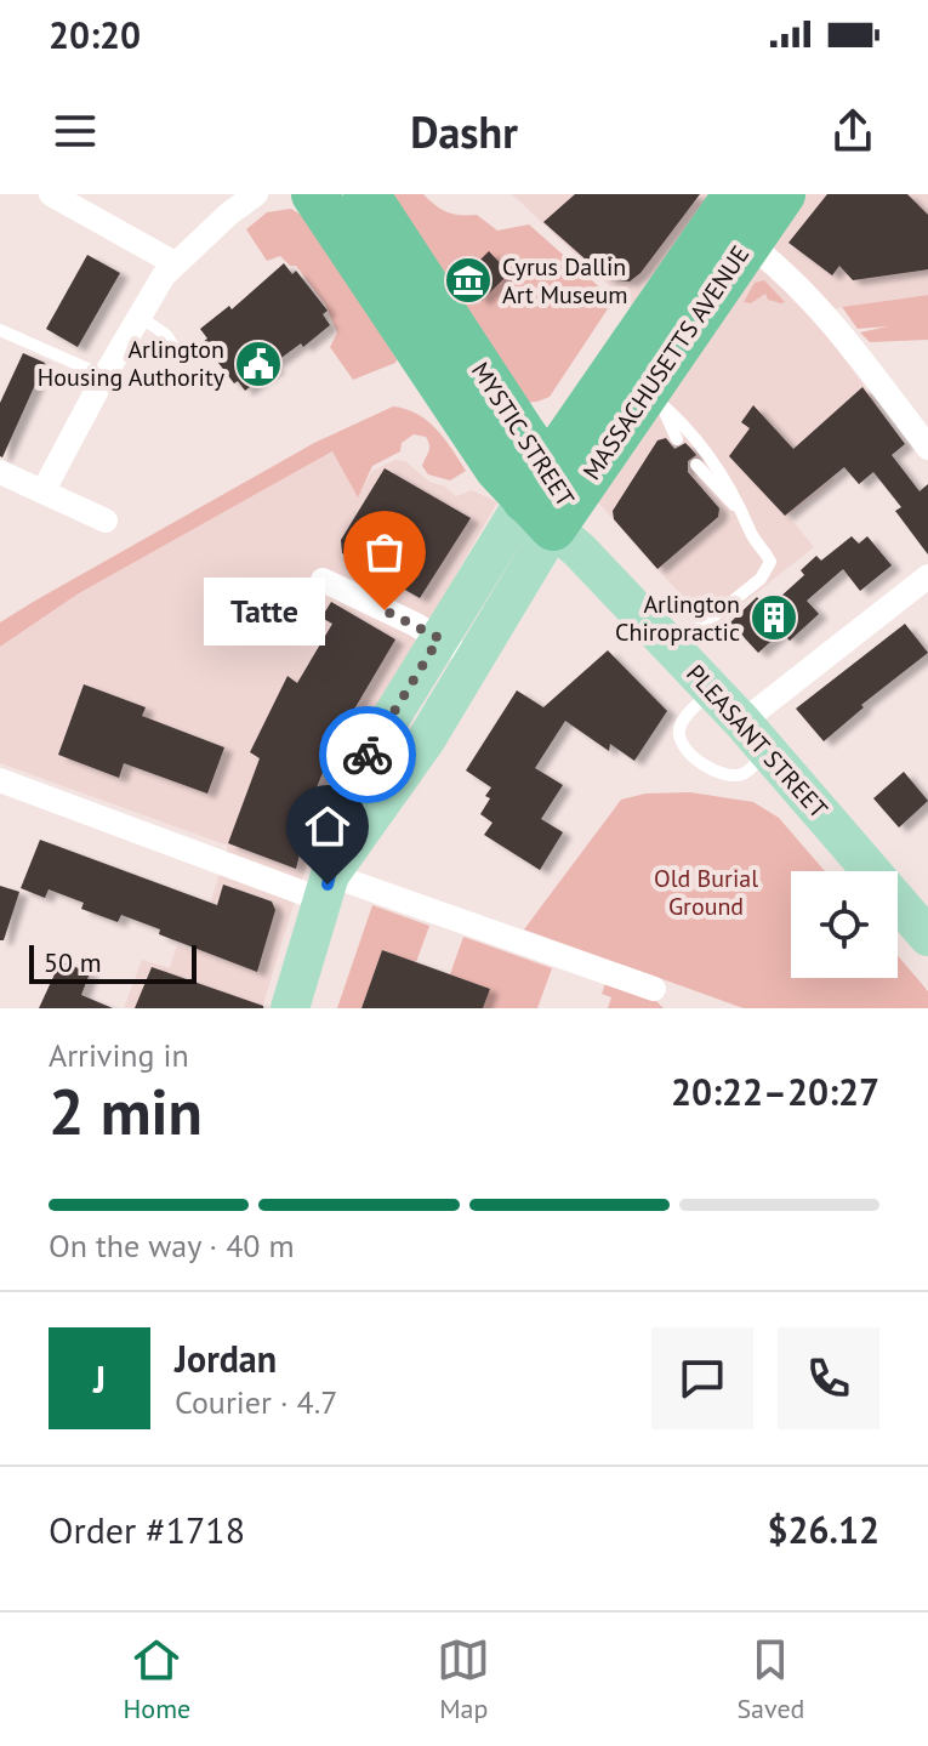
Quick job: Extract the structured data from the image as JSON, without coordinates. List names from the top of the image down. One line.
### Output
{"streets":{"highway":["MASSACHUSETTS AVENUE","MYSTIC STREET"],"main road":["PLEASANT STREET"]},"crossings":[["MASSACHUSETTS AVENUE","MYSTIC STREET"],["MASSACHUSETTS AVENUE","PLEASANT STREET"],["MYSTIC STREET","PLEASANT STREET"]],"parks":["Old Burial Ground"],"places":{"museum":["Cyrus Dallin Art Museum"],"public building":["Arlington Housing Authority"],"other":["Tatte"],"building":["Arlington Chiropractic"]},"scale_bar":"50 m","page":{"status":"20:20","header":"Dashr","bubble":"Tatte","scale":"50 m","heading":["2 min","Arriving in","20:22–20:27"],"panel":["Jordan","Courier · 4.7","Order #1718","$26.12"],"bar":"On the way · 40 m","round":"J","tabs":["Home","Map","Saved"]}}
